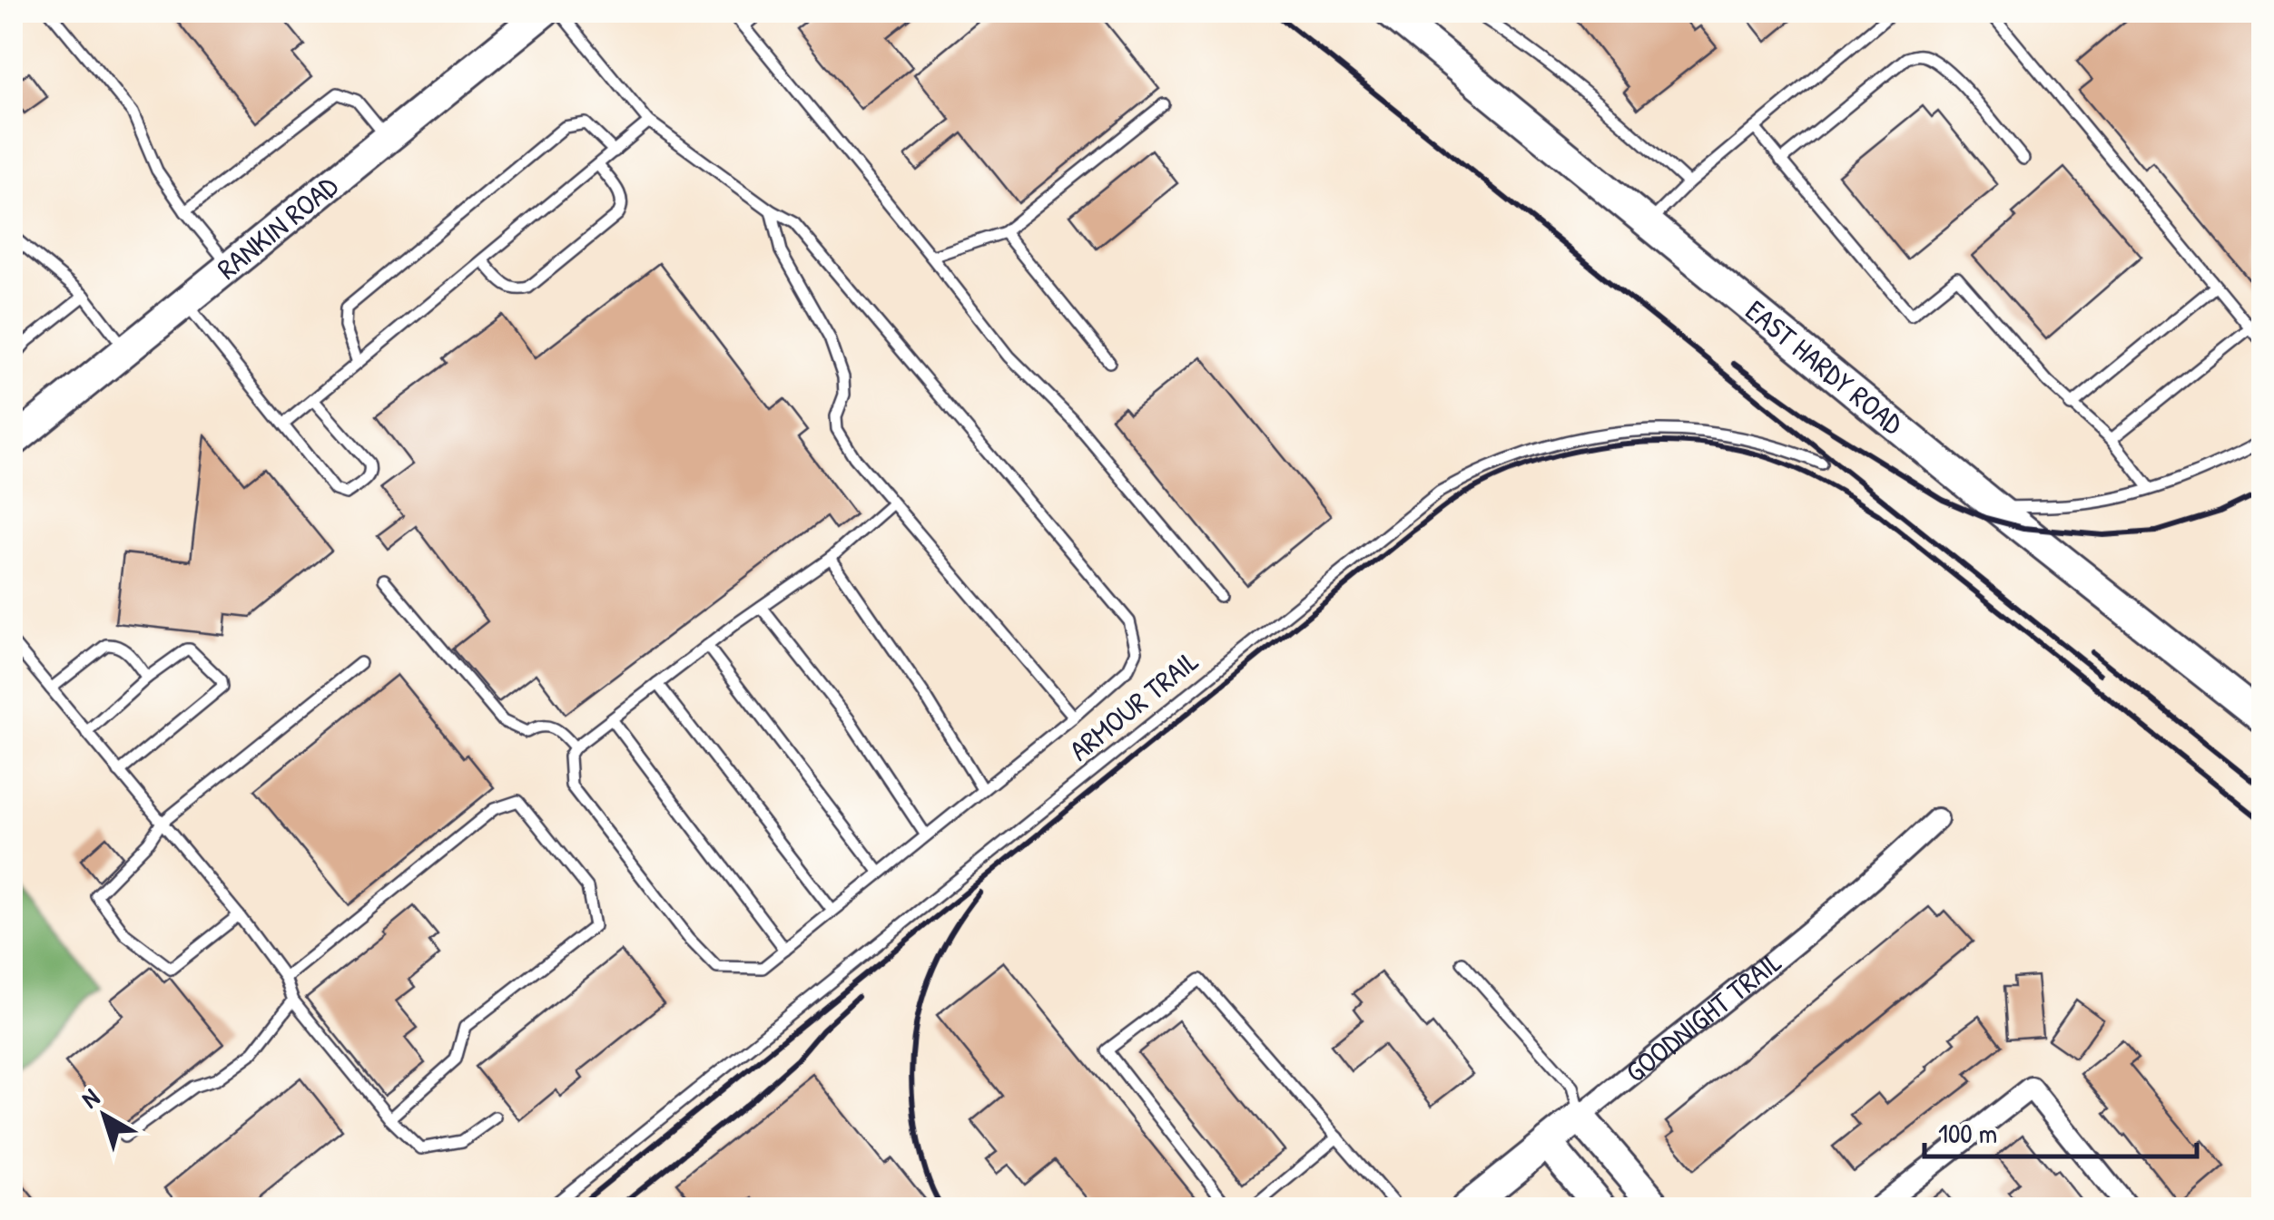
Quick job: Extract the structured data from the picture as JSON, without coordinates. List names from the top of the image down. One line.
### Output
{"streets":{"main road":["RANKIN ROAD","EAST HARDY ROAD","GOODNIGHT TRAIL"],"lane":["ARMOUR TRAIL"]},"scale_bar":"100 m","north":"top left"}
